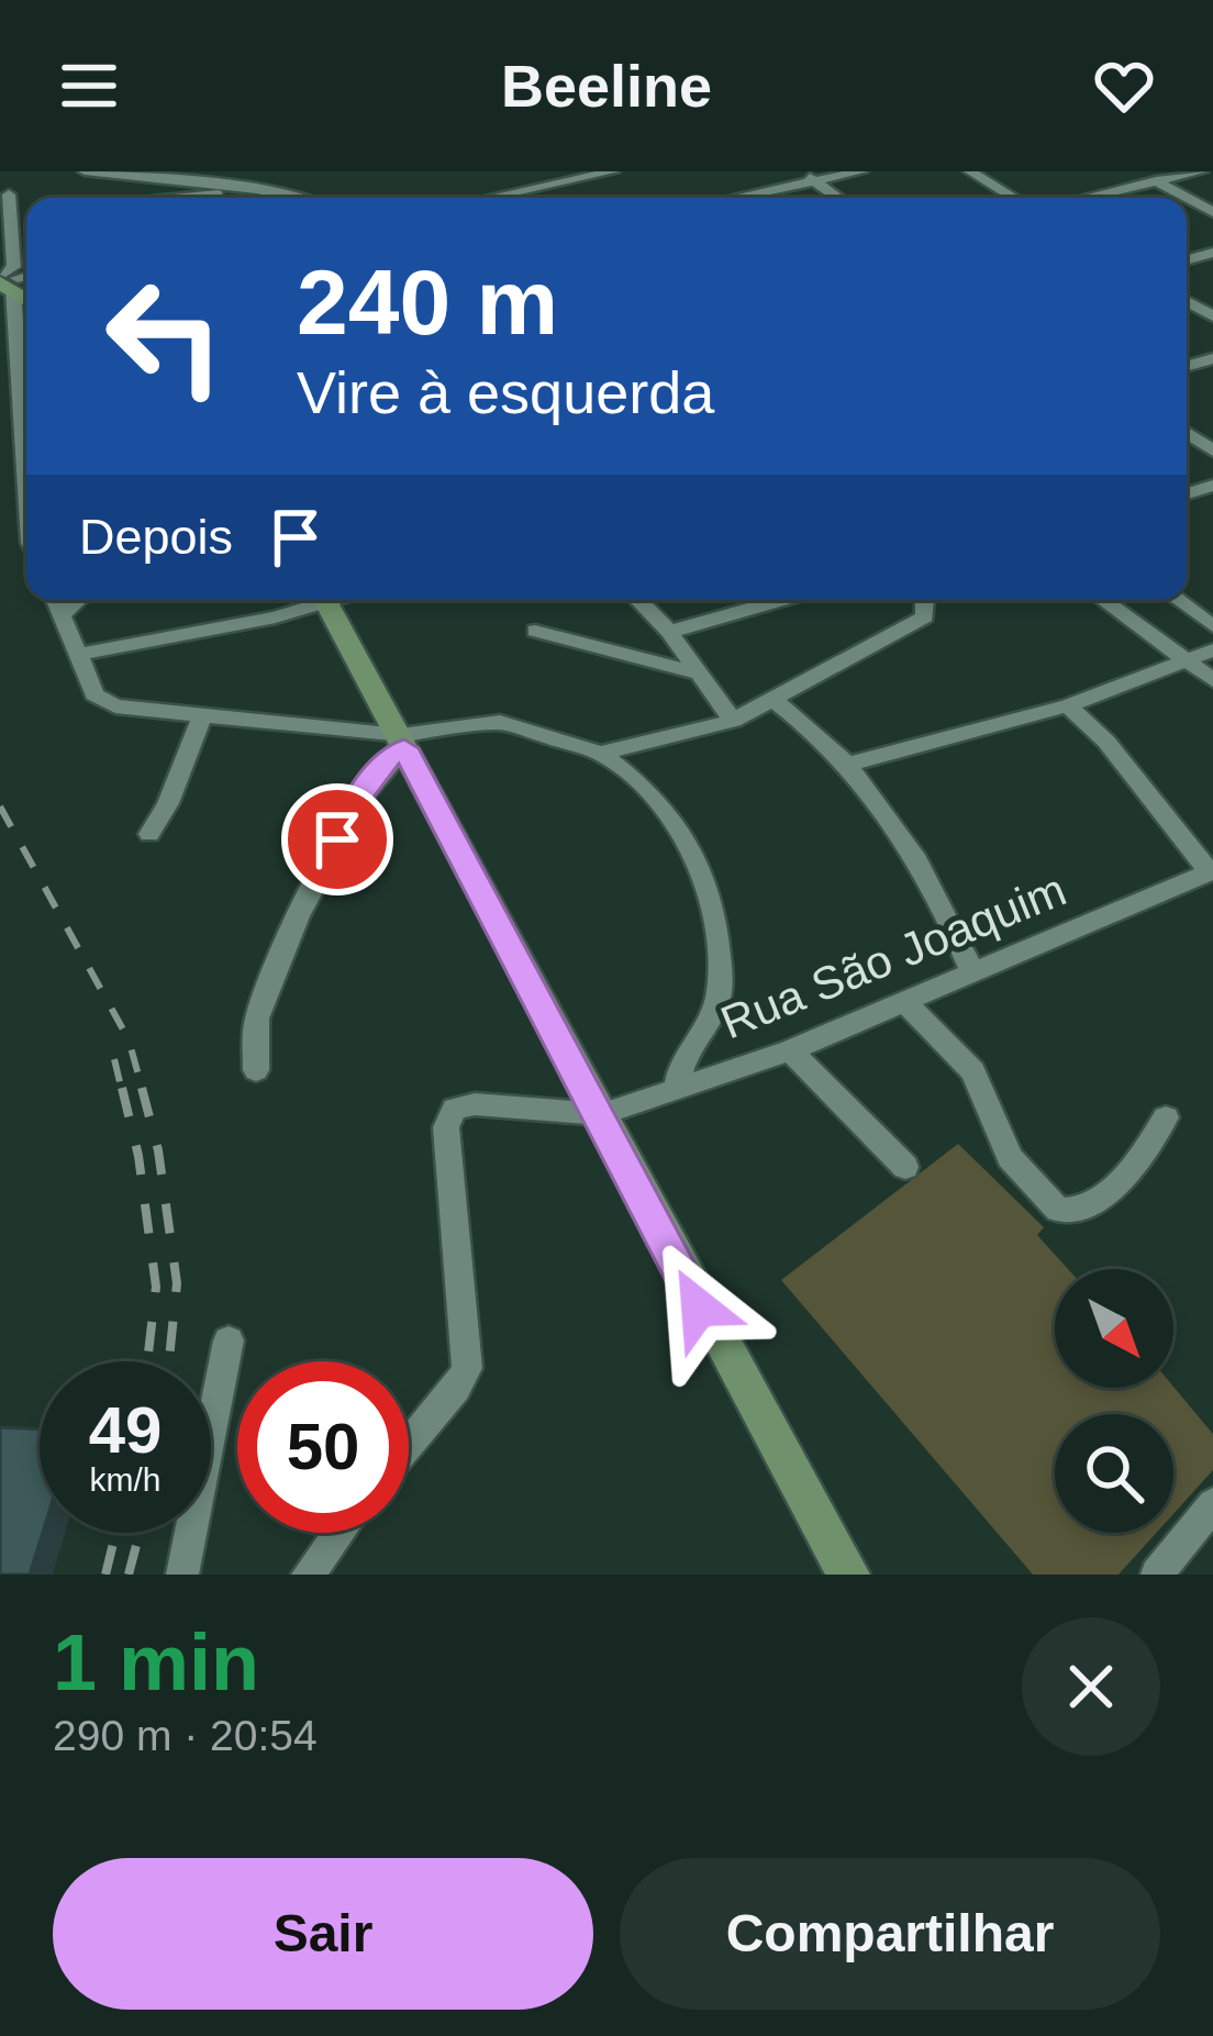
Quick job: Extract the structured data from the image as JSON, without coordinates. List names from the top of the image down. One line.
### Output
{"streets":{"street":["Rua São Joaquim"]},"north":"bottom right","page":{"header":"Beeline","turn":["240 m","Vire à esquerda"],"then":"Depois","speed":"49 km/h","limit":"50","heading":["1 min","290 m · 20:54"],"buttons":["Sair","Compartilhar"]}}
